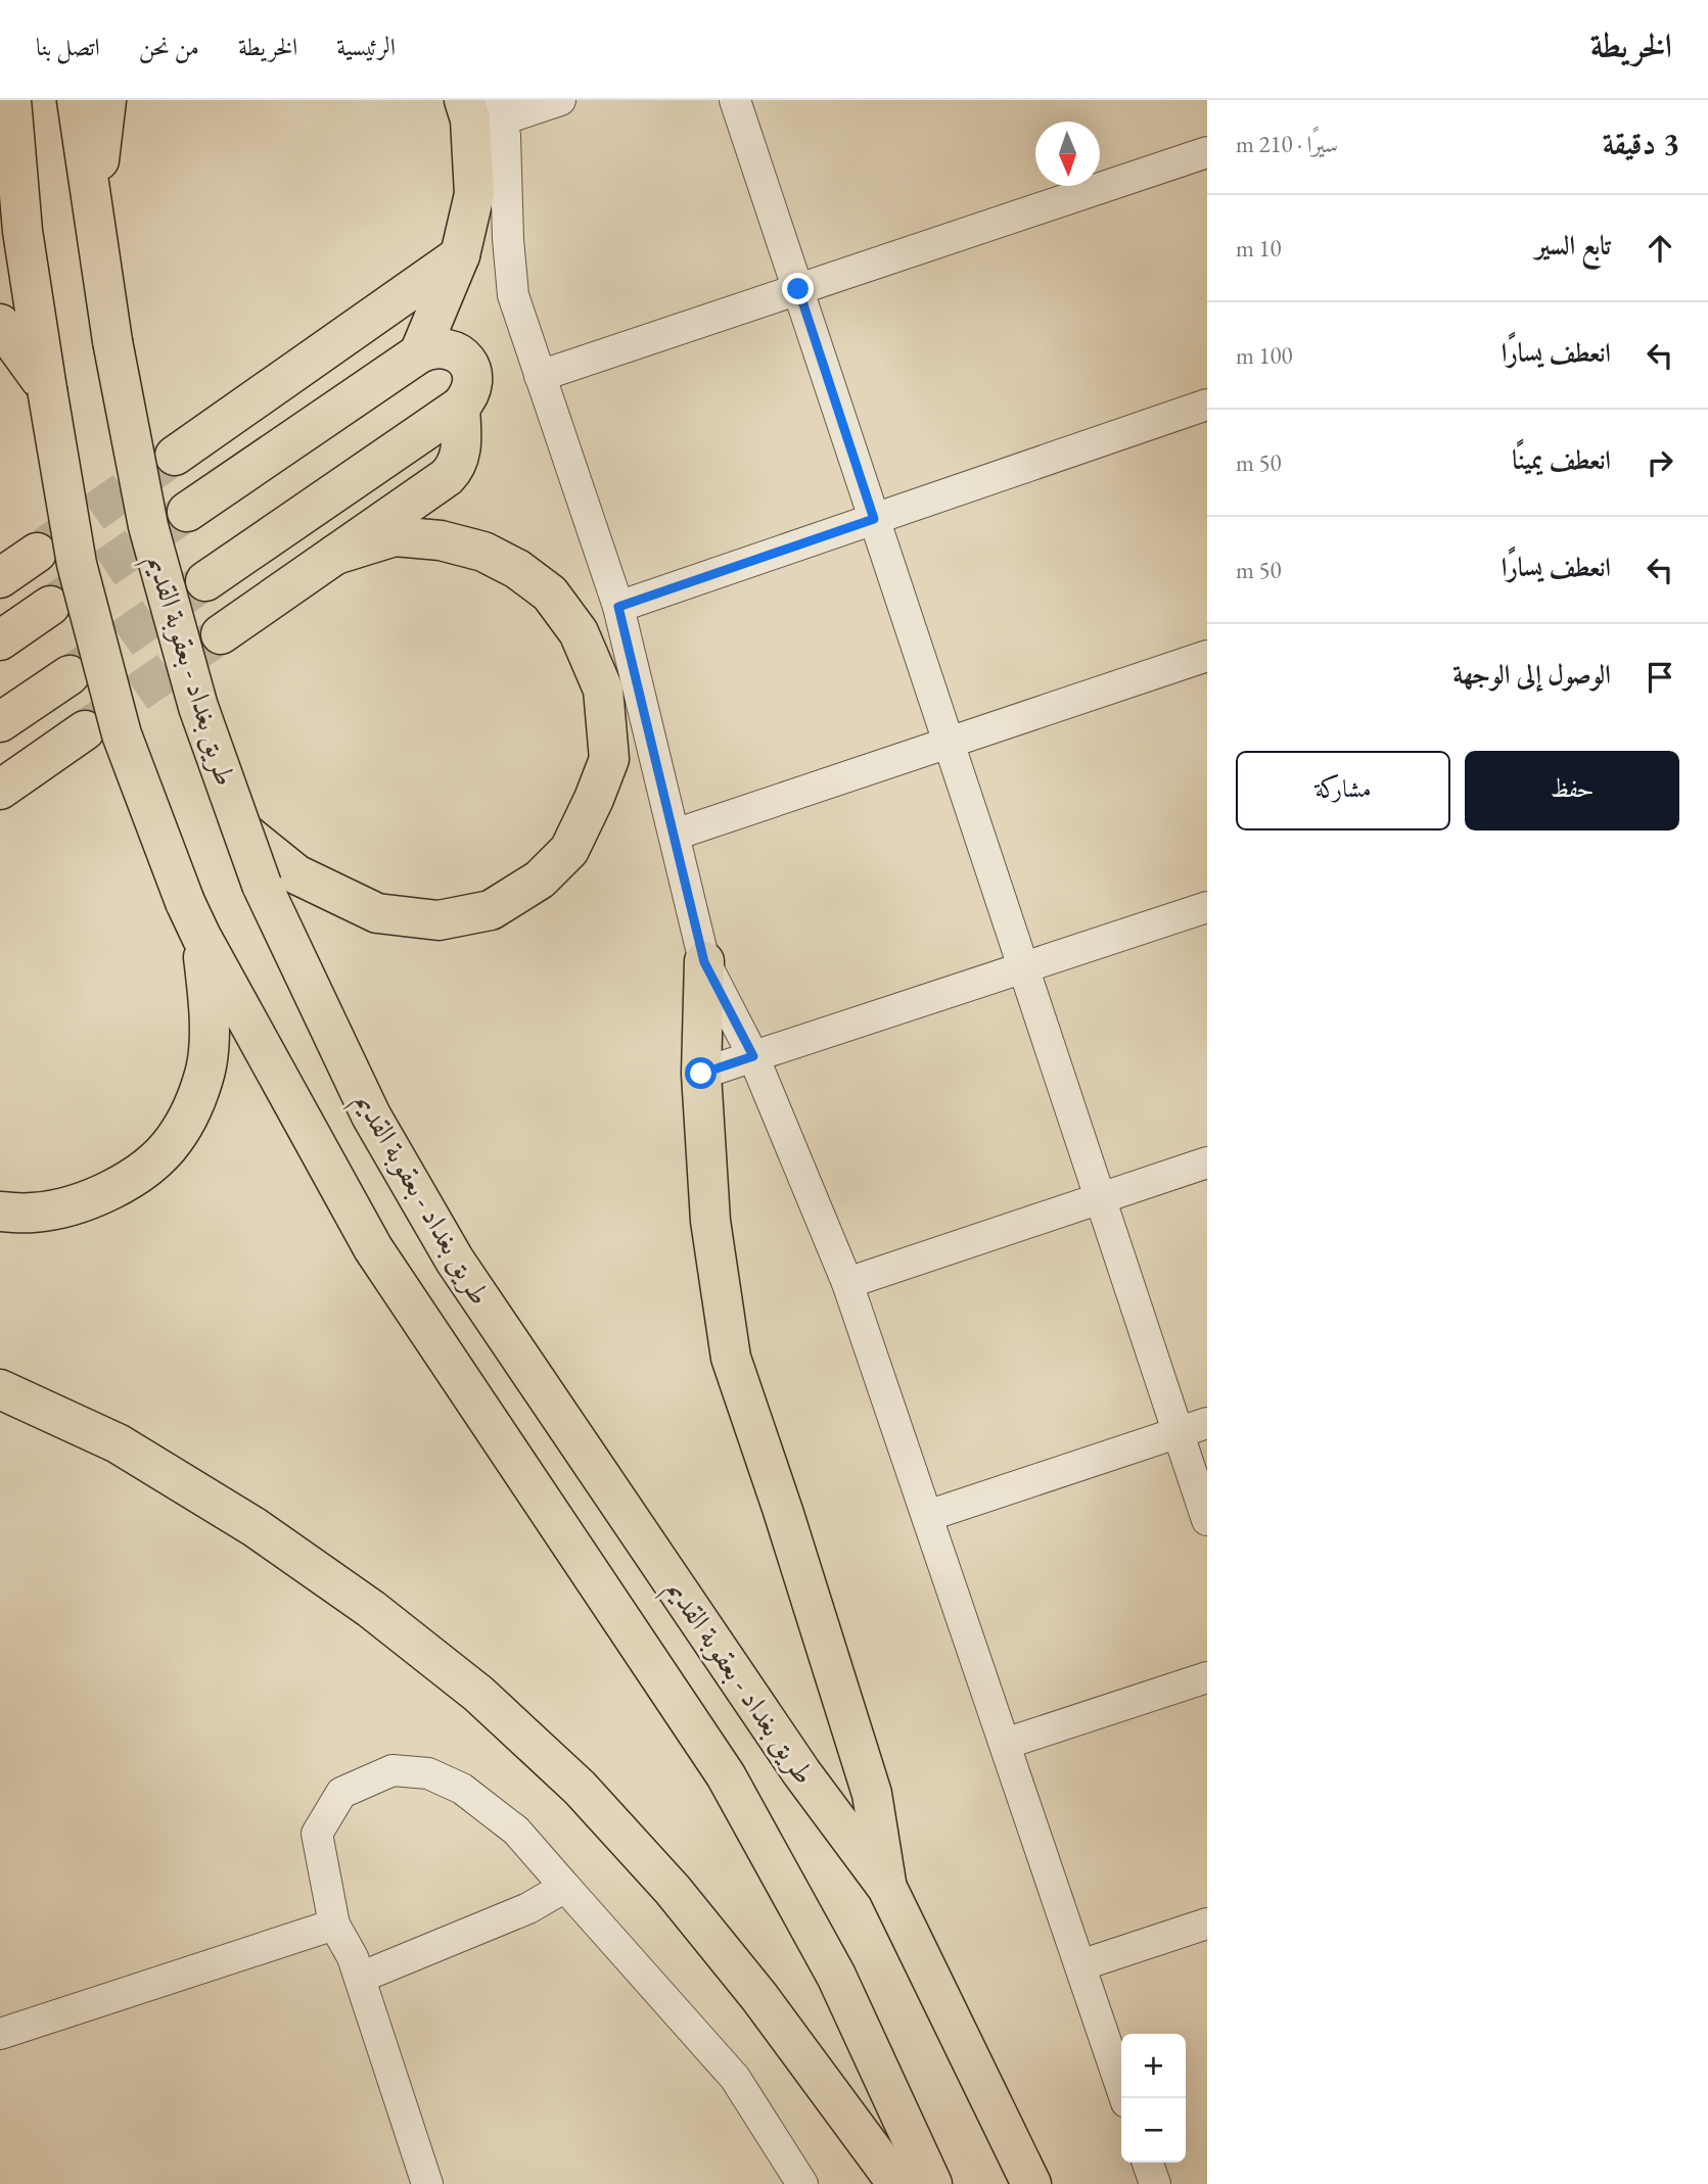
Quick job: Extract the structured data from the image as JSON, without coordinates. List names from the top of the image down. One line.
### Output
{"streets":{"main road":["طريق بغداد - بعقوبة القديم"]},"north":"bottom","page":{"header":"الخريطة","nav":["الرئيسية","الخريطة","من نحن","اتصل بنا"],"heading":["3 دقيقة","سيرًا · 210 m"],"list":[["تابع السير","10 m"],["انعطف يسارًا","100 m"],["انعطف يمينًا","50 m"],["انعطف يسارًا","50 m"],"الوصول إلى الوجهة"],"buttons":["حفظ","مشاركة"],"map_buttons":["+","−"]}}
